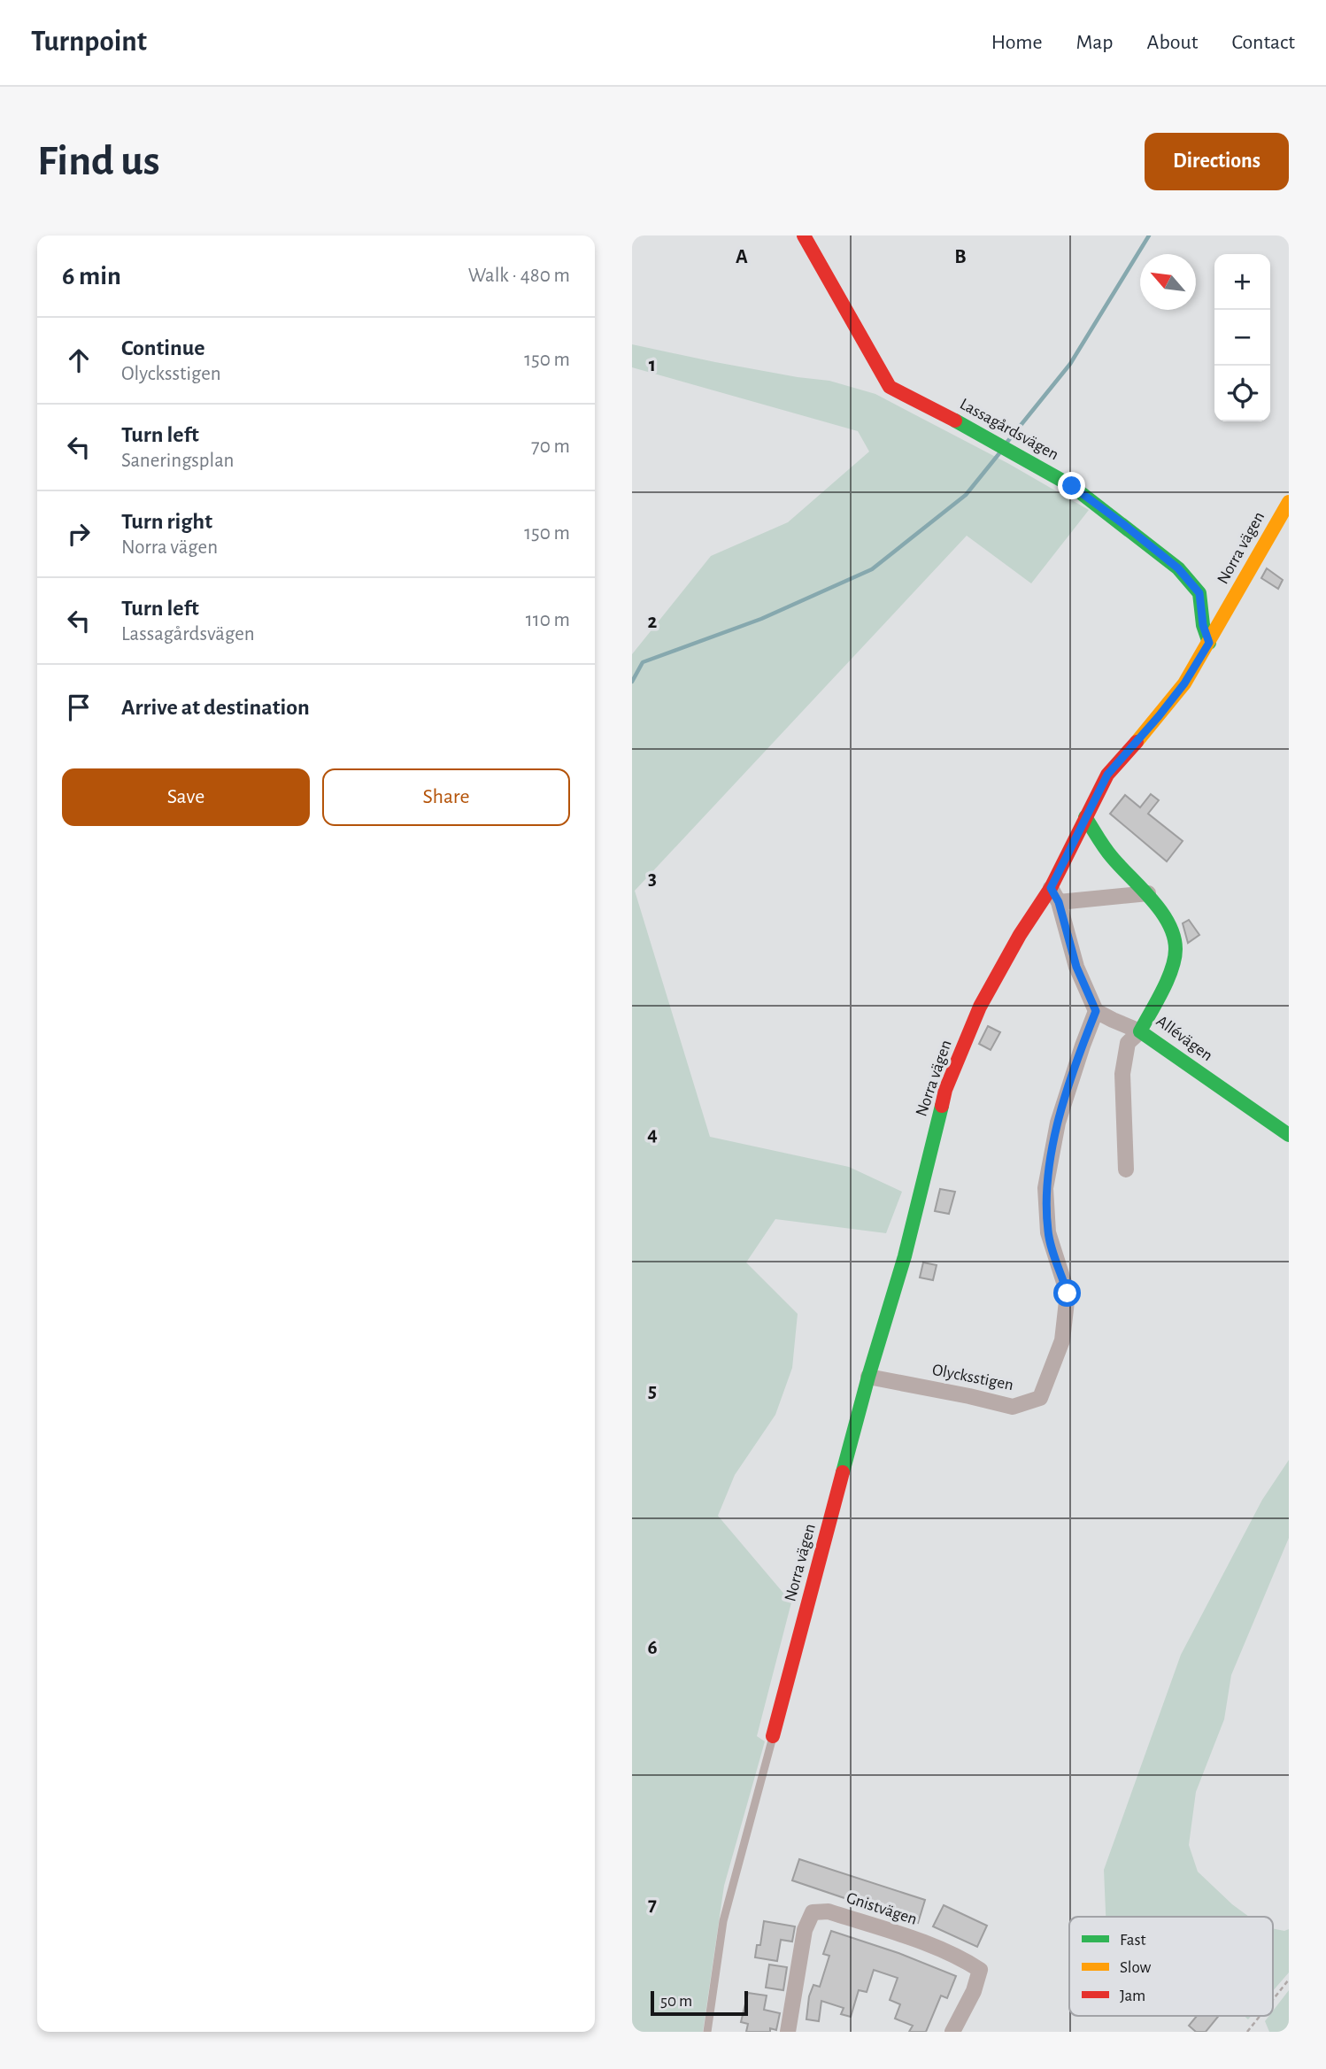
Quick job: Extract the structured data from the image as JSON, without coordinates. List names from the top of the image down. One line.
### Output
{"streets":{"street":["Lassagårdsvägen","Norra vägen","Allévägen","Olycksstigen","Gnistvägen"]},"crossings":[["Lassagårdsvägen","Norra vägen"],["Norra vägen","Allévägen"],["Norra vägen","Olycksstigen"]],"legend":["Fast","Slow","Jam"],"scale_bar":"50 m","north":"top left","page":{"header":"Turnpoint","nav":["Home","Map","About","Contact"],"buttons":["Directions",["Save","Share"]],"title":"Find us","heading":["6 min","Walk · 480 m"],"map_buttons":["+","−"],"list":[["Continue","Olycksstigen","150 m"],["Turn left","Saneringsplan","70 m"],["Turn right","Norra vägen","150 m"],["Turn left","Lassagårdsvägen","110 m"],"Arrive at destination"],"scale":"50 m"},"grid":{"columns":["A","B"],"rows":["1","2","3","4","5","6","7"]}}
